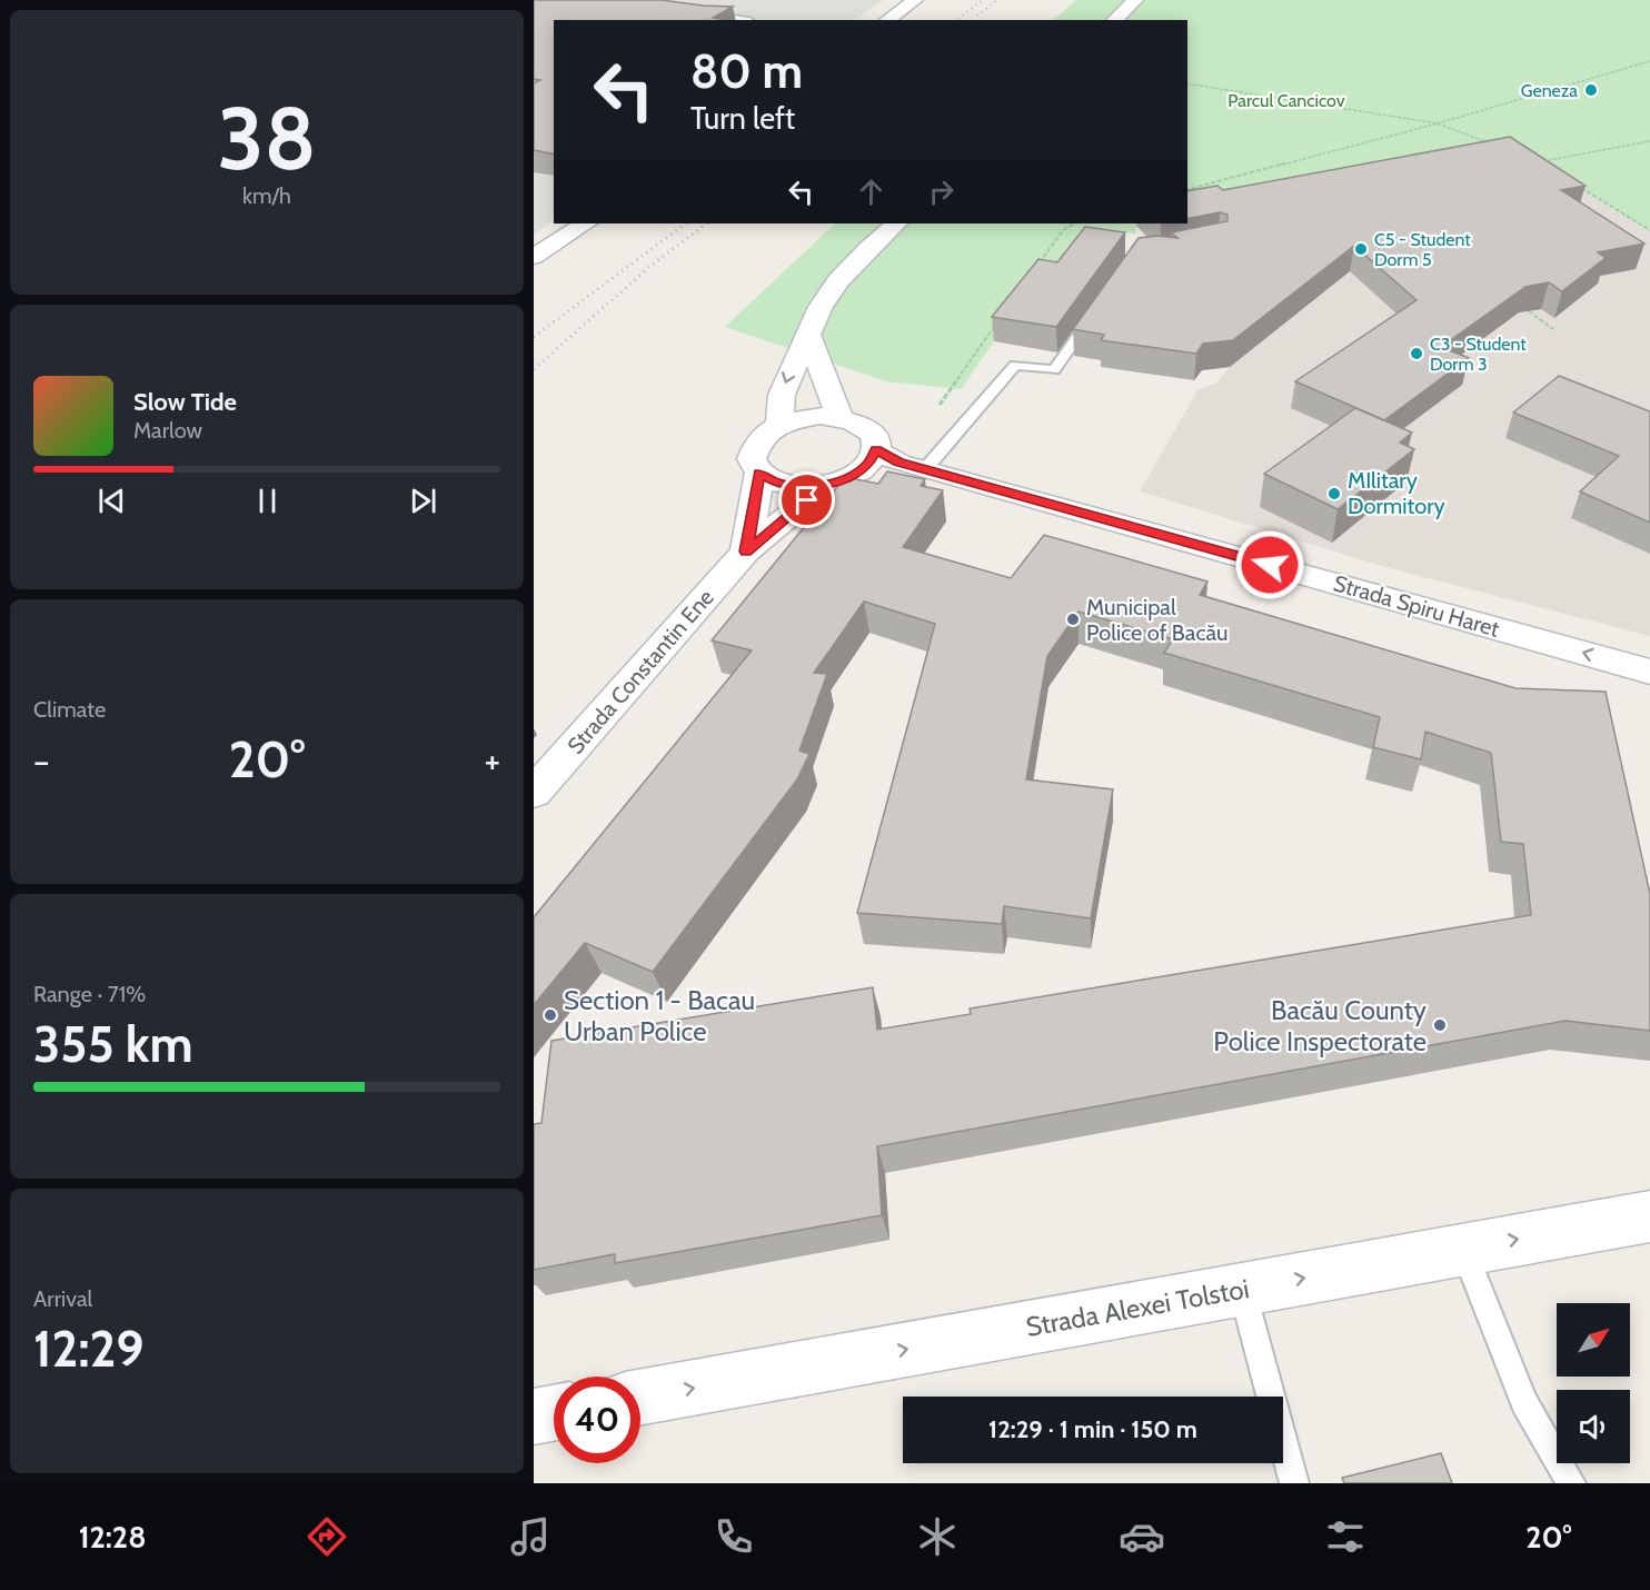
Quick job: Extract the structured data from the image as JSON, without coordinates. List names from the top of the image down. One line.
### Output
{"streets":{"main road":["Strada Spiru Haret","Strada Constantin Ene","Strada Alexei Tolstoi"]},"one_way":["Strada Spiru Haret","Strada Alexei Tolstoi"],"parks":["Parcul Cancicov"],"places":["Geneza","C5 - Student Dorm 5","C3 - Student Dorm 3","MIlitary Dormitory","Municipal Police of Bacău","Section 1 - Bacau Urban Police","Bacău County Police Inspectorate"],"north":"top right","page":{"tile":[["38","km/h"],"Climate",["Range · 71%","355 km"],["Arrival","12:29"]],"turn":["80 m","Turn left"],"song":["Slow Tide","Marlow"],"heat":["−","20°","+"],"limit":"40","trip":"12:29 · 1 min · 150 m","tabs":["12:28","20°"]}}
